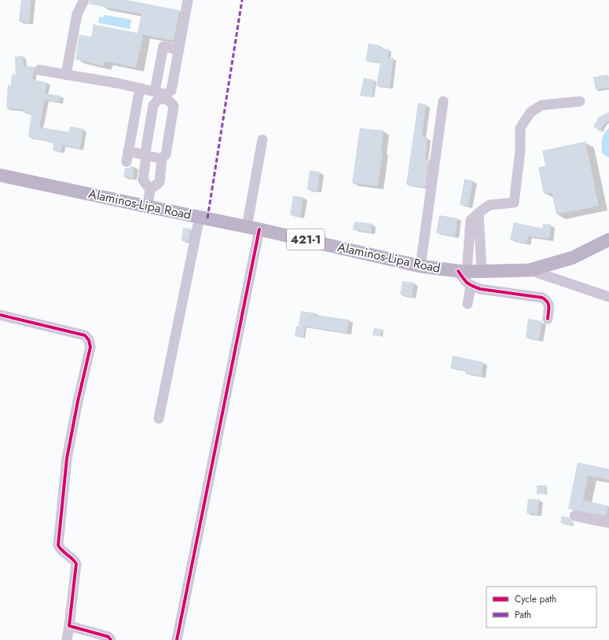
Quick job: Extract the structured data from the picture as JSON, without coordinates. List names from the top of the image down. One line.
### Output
{"streets":{"main road":["Alaminos-Lipa Road","421-1"]},"legend":["Cycle path","Path"]}
